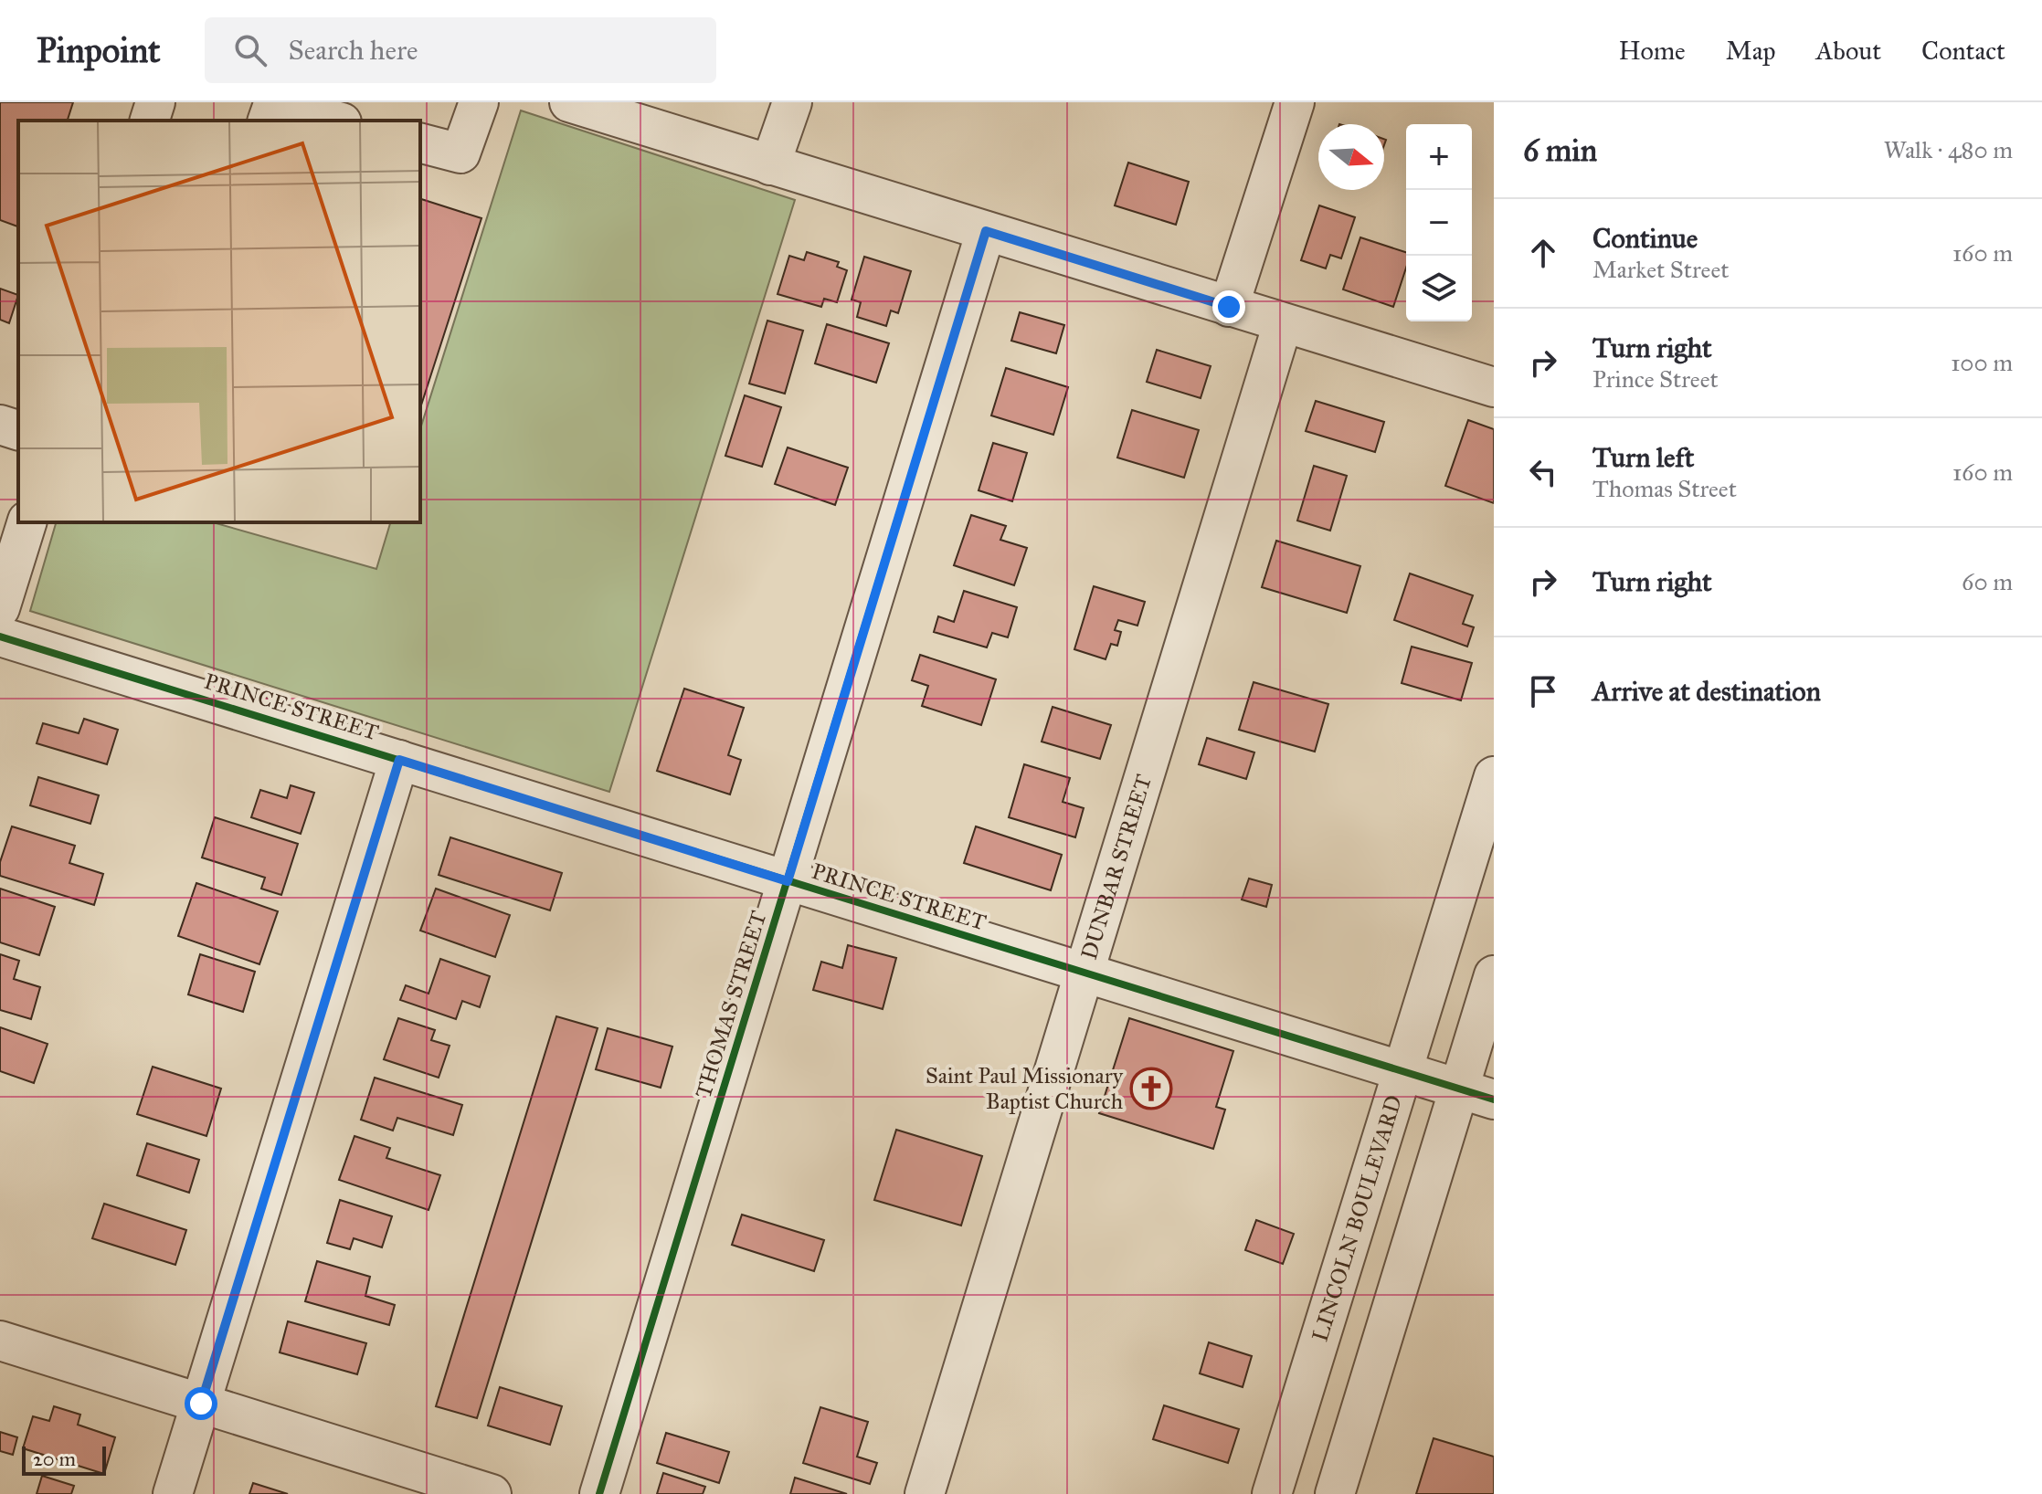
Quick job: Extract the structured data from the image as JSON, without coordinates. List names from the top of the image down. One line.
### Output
{"streets":{"street":["PRINCE STREET","DUNBAR STREET","THOMAS STREET","LINCOLN BOULEVARD"]},"crossings":[["PRINCE STREET","DUNBAR STREET"],["PRINCE STREET","THOMAS STREET"],["PRINCE STREET","LINCOLN BOULEVARD"]],"places":{"church":["Saint Paul Missionary Baptist Church"]},"scale_bar":"20 m","north":"right","page":{"header":"Pinpoint","search":"Search here","nav":["Home","Map","About","Contact"],"heading":["6 min","Walk · 480 m"],"map_buttons":["+","−"],"list":[["Continue","Market Street","160 m"],["Turn right","Prince Street","100 m"],["Turn left","Thomas Street","160 m"],["Turn right","60 m"],"Arrive at destination"],"scale":"20 m"}}
